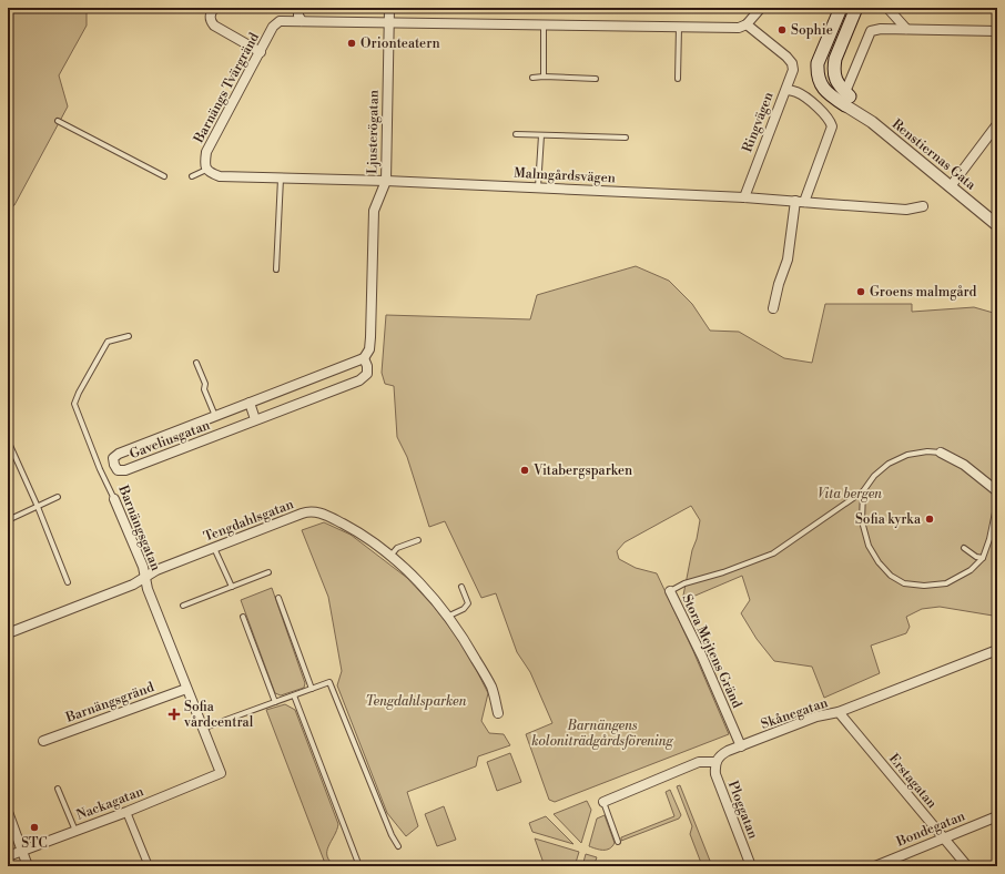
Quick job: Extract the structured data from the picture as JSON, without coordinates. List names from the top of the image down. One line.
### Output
{"streets":{"street":["Barnängs Tvärgränd","Ringvägen","Ljusterögatan","Renstiernas Gata","Malmgårdsvägen","Gaveliusgatan","Tengdahlsgatan","Barnängsgatan","Stora Mejtens Gränd","Barnängsgränd","Skånegatan","Erstagatan","Nackagatan","Ploggatan","Bondegatan"]},"crossings":[["Barnängs Tvärgränd","Malmgårdsvägen"],["Ringvägen","Malmgårdsvägen"],["Ljusterögatan","Malmgårdsvägen"],["Ljusterögatan","Gaveliusgatan"],["Tengdahlsgatan","Barnängsgatan"],["Barnängsgatan","Barnängsgränd"],["Barnängsgatan","Nackagatan"],["Stora Mejtens Gränd","Skånegatan"],["Skånegatan","Erstagatan"],["Skånegatan","Ploggatan"],["Erstagatan","Bondegatan"]],"parks":["Vita bergen","Tengdahlsparken","Barnängens koloniträdgårdsförening"],"places":{"other":["Sophie","Orionteatern","Groens malmgård","Vitabergsparken","Sofia kyrka","STC"],"health":["Sofia vårdcentral"]}}
